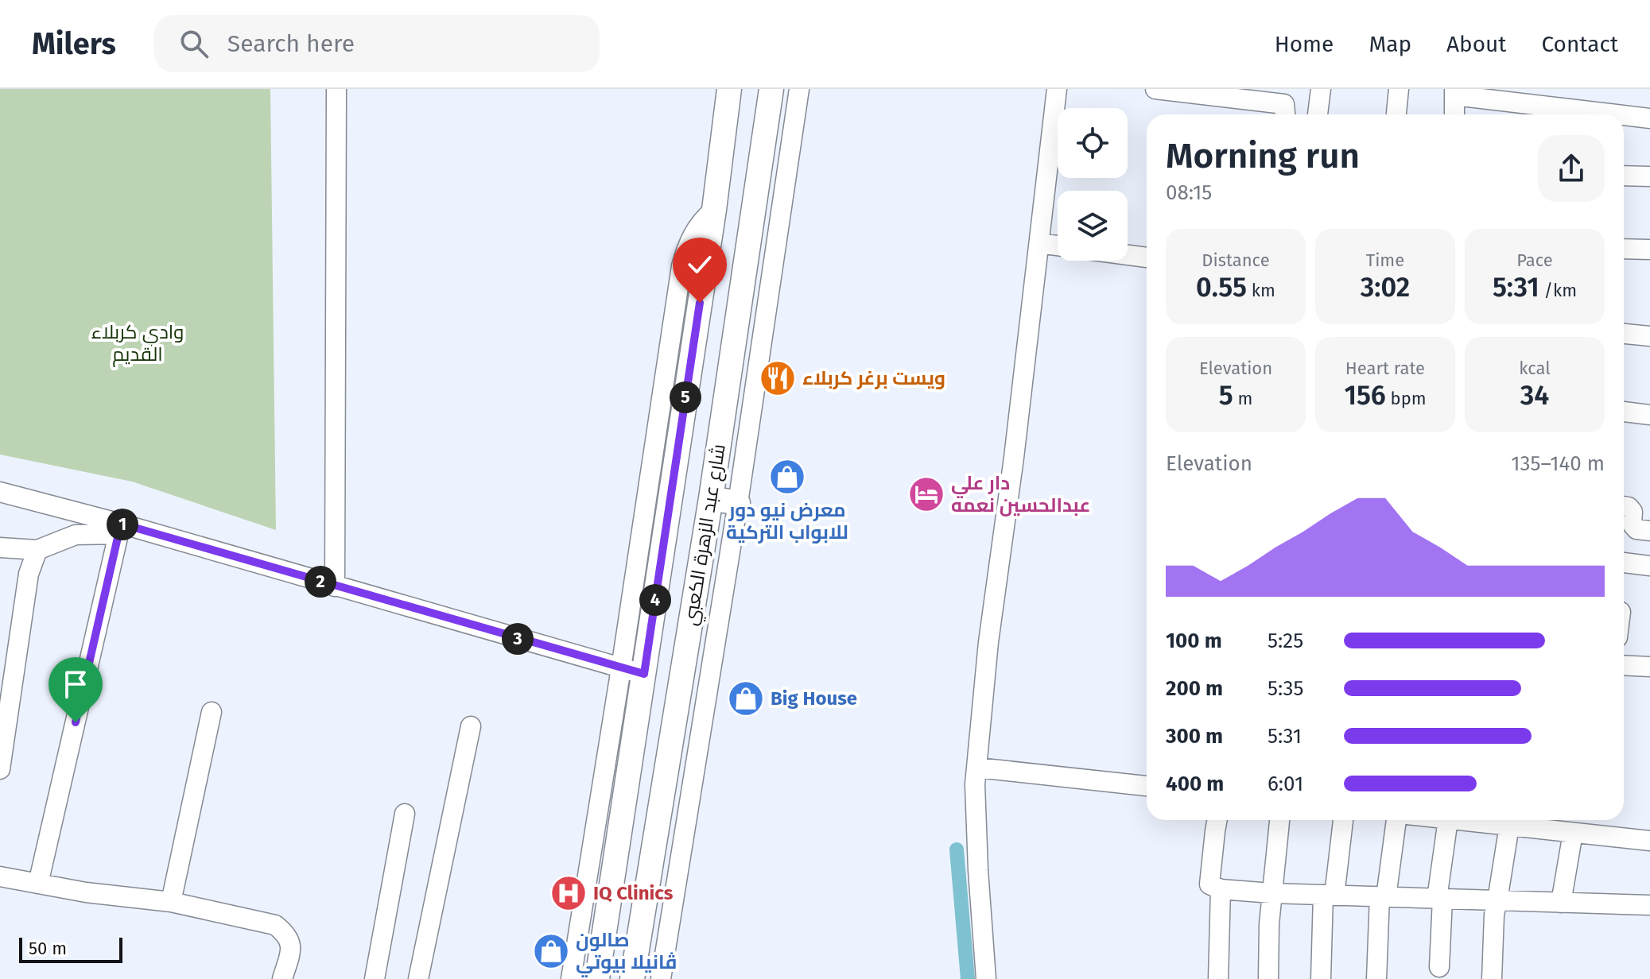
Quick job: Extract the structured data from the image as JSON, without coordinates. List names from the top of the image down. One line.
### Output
{"streets":{"main road":["شارع عبد الزهرة الكعبي"]},"parks":["وادي كربلاء القديم"],"places":{"restaurant":["ويست برغر كربلاء"],"shop":["معرض نيو دور للابواب التركية","Big House","صالون ڤانيلا بيوتي"],"hotel":["دار علي عبدالحسين نعمه"],"hospital":["IQ Clinics"]},"scale_bar":"50 m","page":{"header":"Milers","search":"Search here","nav":["Home","Map","About","Contact"],"heading":["Morning run","08:15"],"stats":[["Distance","0.55 km"],["Time","3:02"],["Pace","5:31 /km"],["Elevation","5 m"],["Heart rate","156 bpm"],["kcal","34"]],"pins":["5","1","2","4","3"],"chart":["Elevation","135–140 m"],"list":[{"name":"100 m","note":"5:25"},{"name":"200 m","note":"5:35"},{"name":"300 m","note":"5:31"},{"name":"400 m","note":"6:01"}],"scale":"50 m"}}
